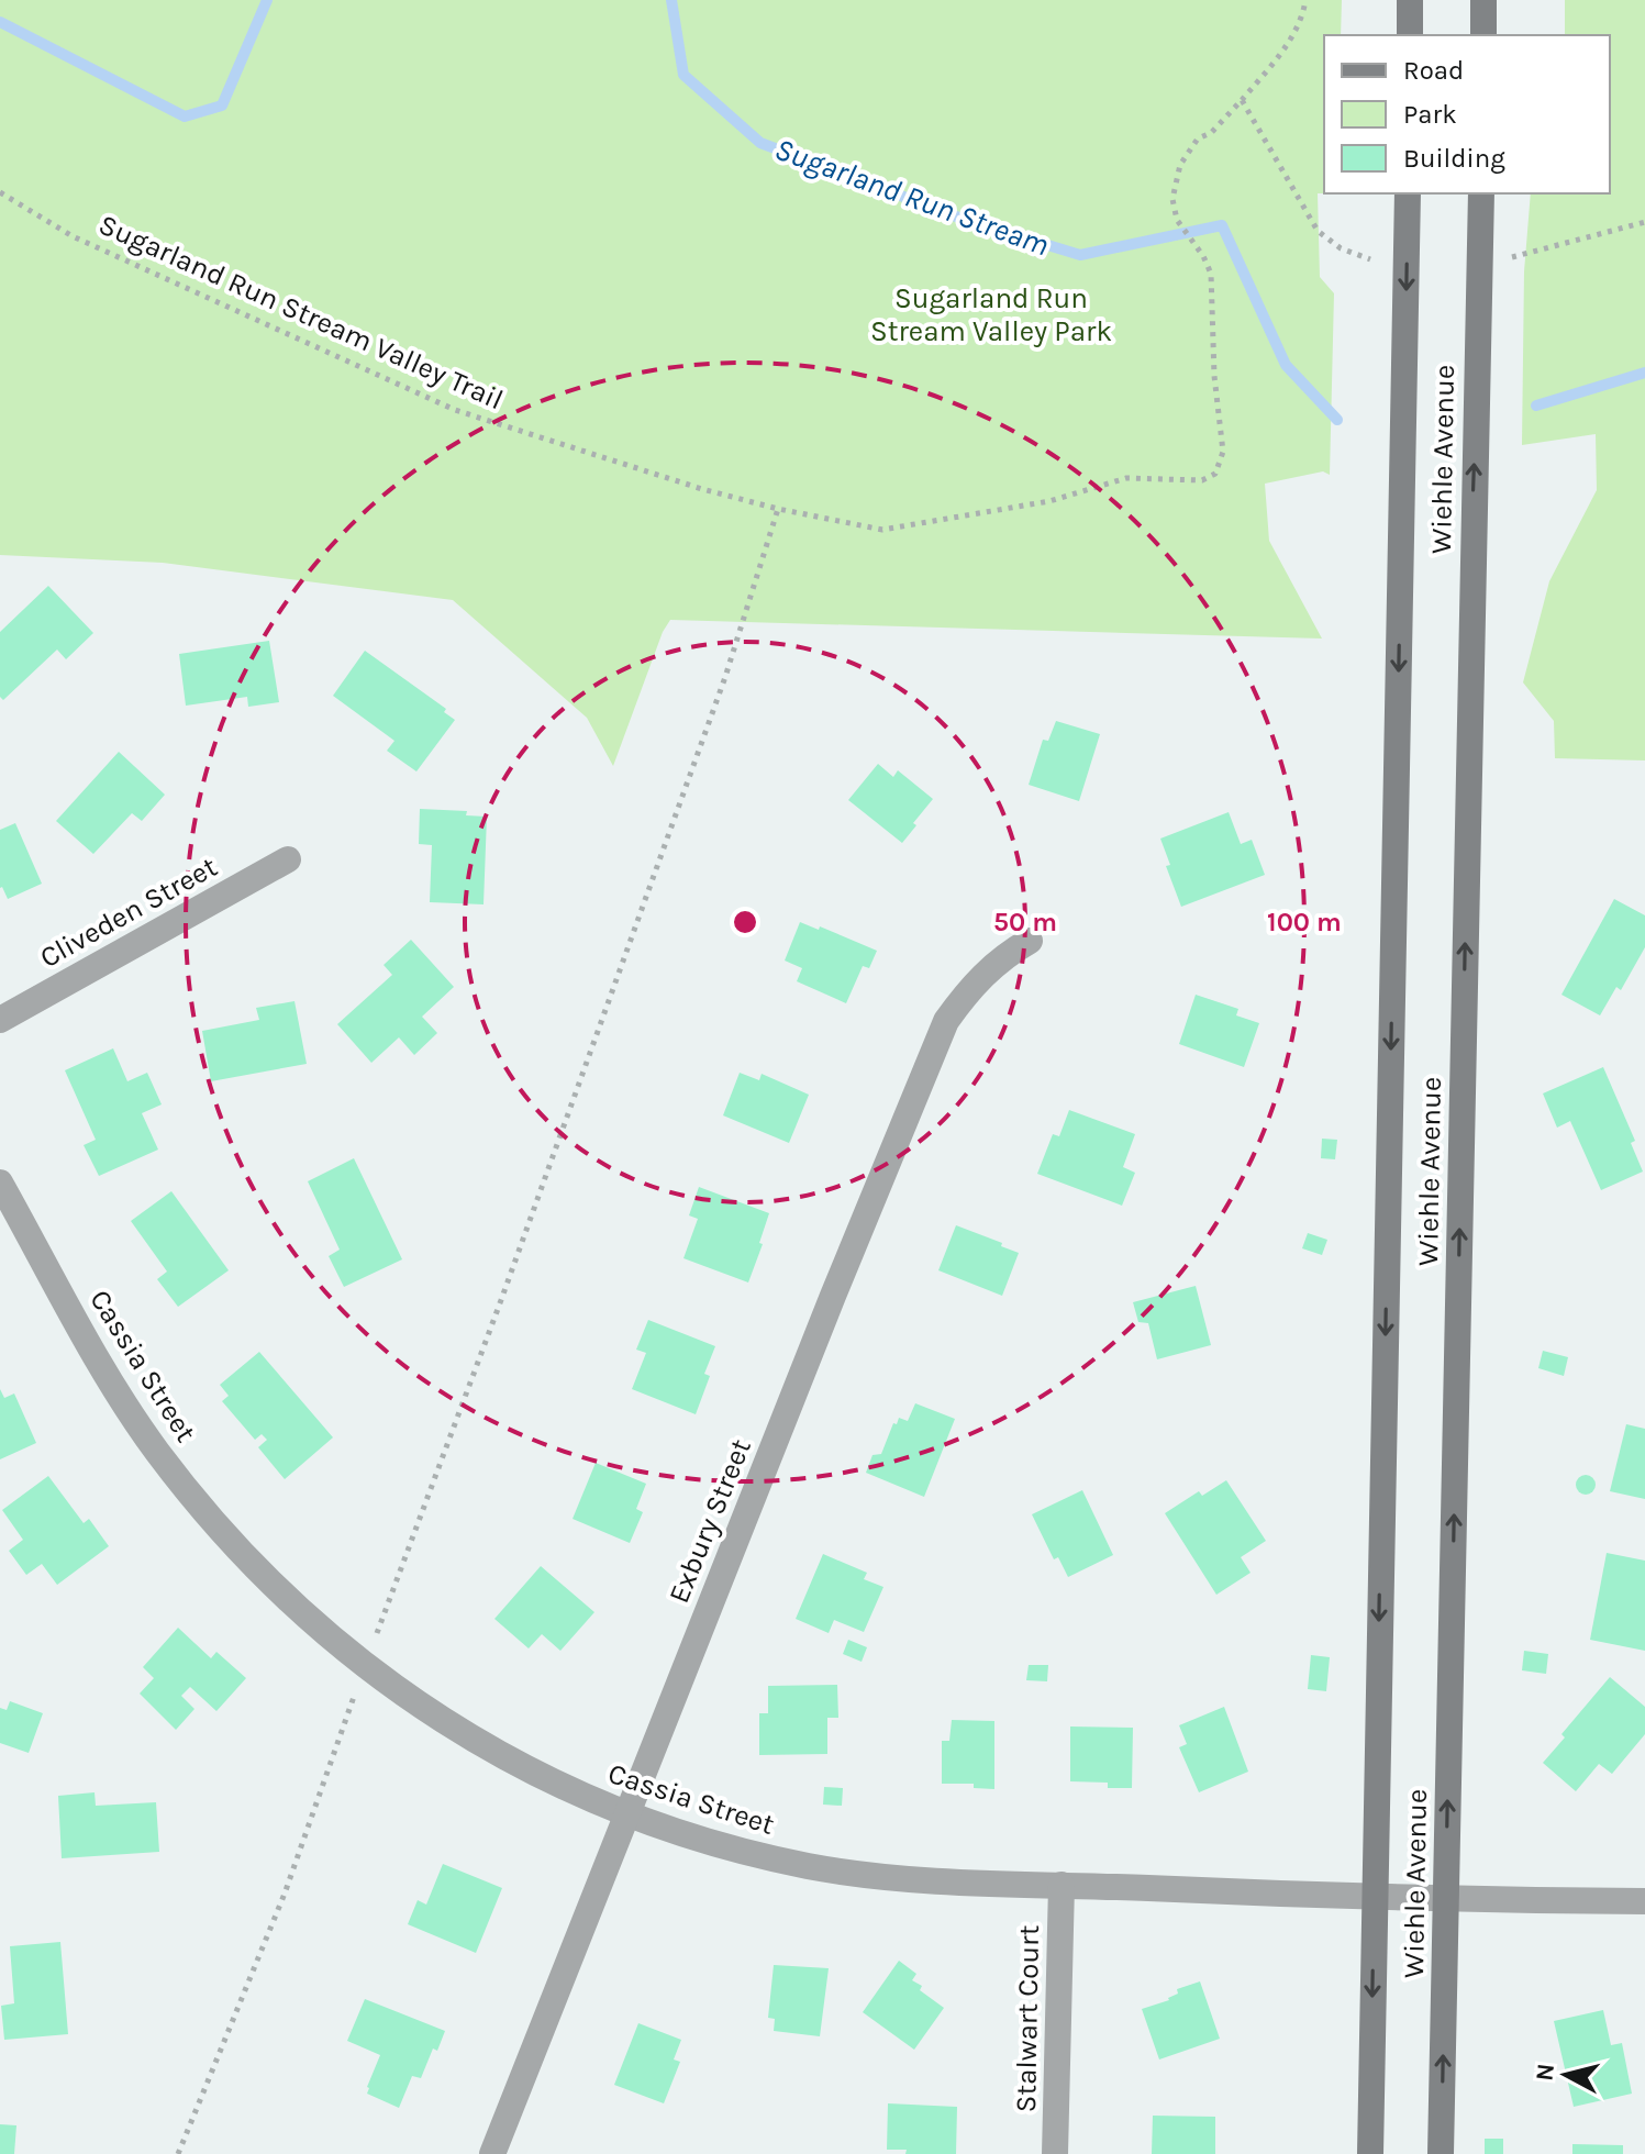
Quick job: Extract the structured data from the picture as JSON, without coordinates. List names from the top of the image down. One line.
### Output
{"streets":{"main road":["Wiehle Avenue"],"street":["Cliveden Street","Cassia Street","Exbury Street","Stalwart Court"],"path":["Sugarland Run Stream Valley Trail"]},"crossings":[["Wiehle Avenue","Cassia Street"],["Cassia Street","Exbury Street"],["Cassia Street","Stalwart Court"]],"water":["Sugarland Run Stream"],"parks":["Sugarland Run Stream Valley Park"],"legend":["Road","Park","Building"],"north":"left","rings":["50 m","100 m"]}
